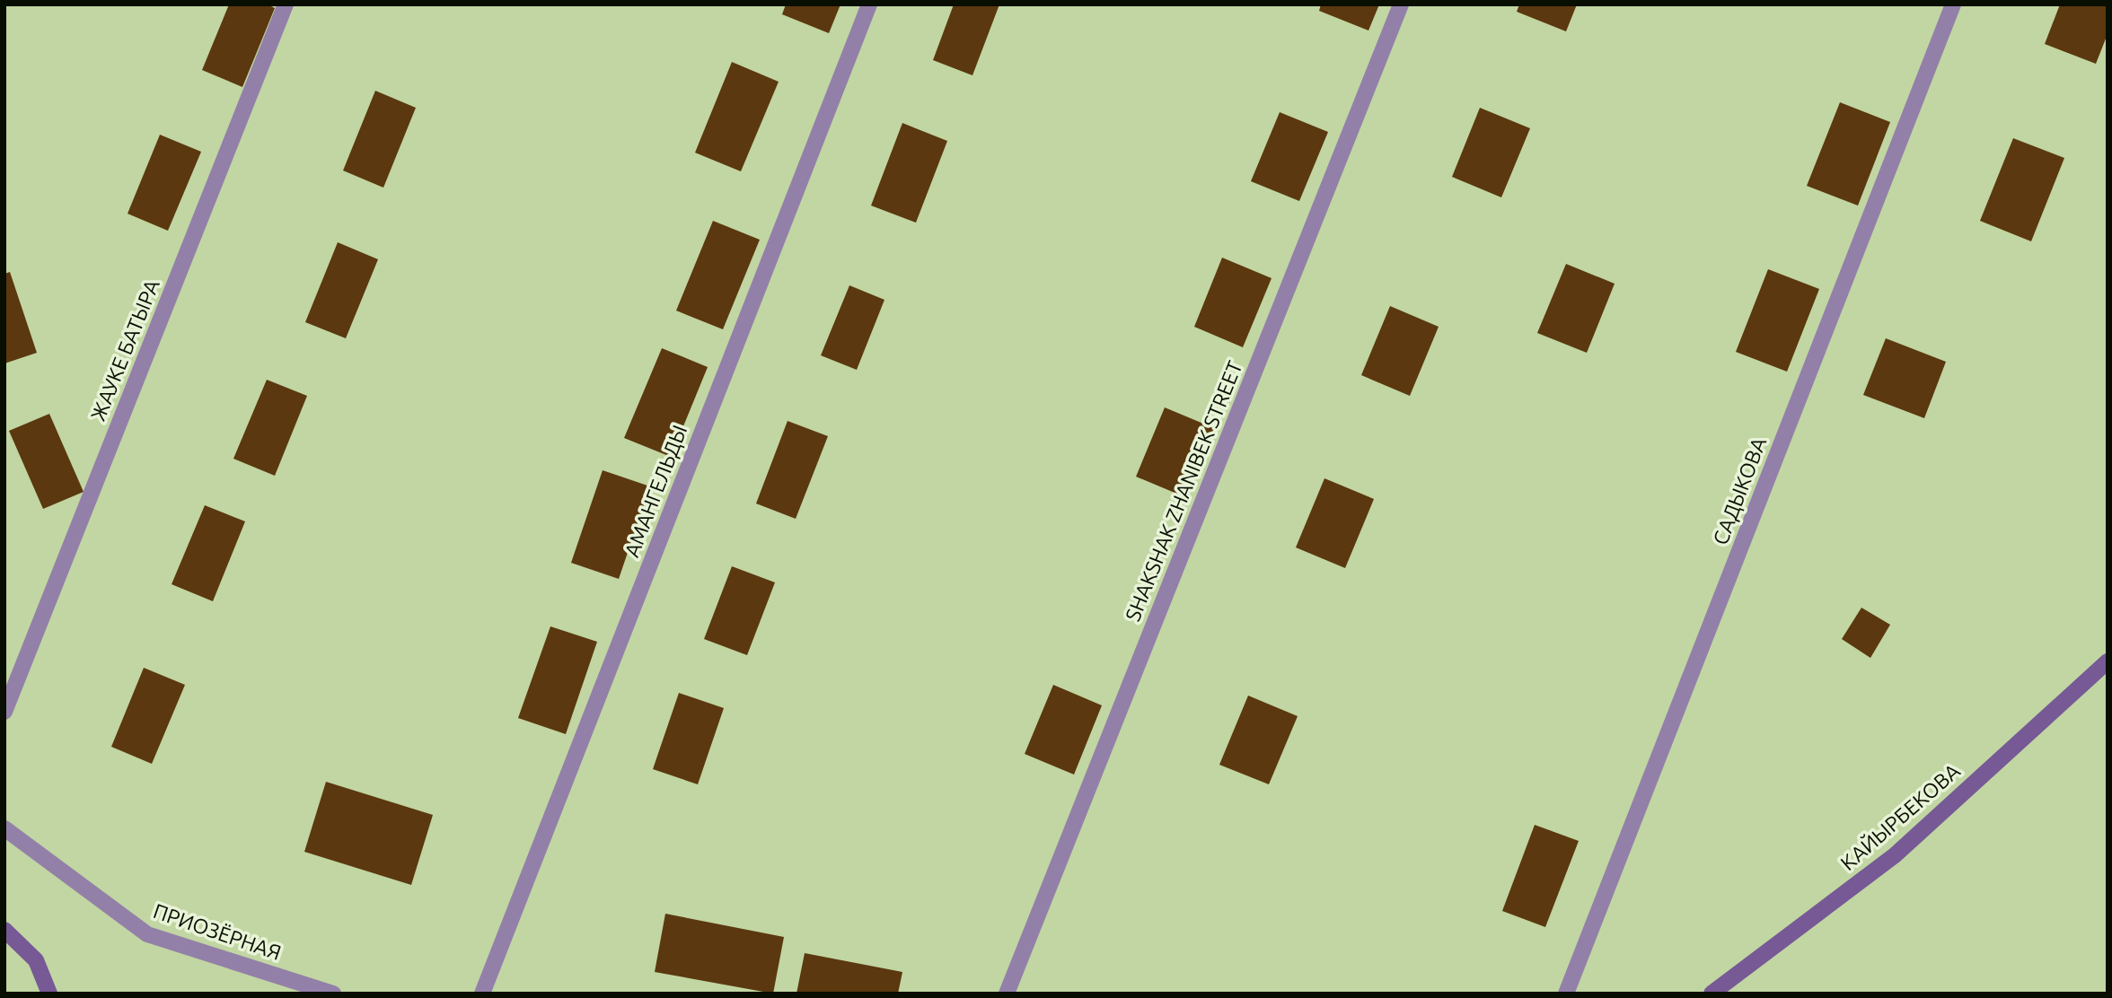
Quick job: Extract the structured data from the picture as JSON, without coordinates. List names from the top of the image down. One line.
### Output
{"streets":{"main road":["КАЙЫРБЕКОВА"],"street":["ЖАУКЕ БАТЫРА","АМАНГЕЛЬДЫ","SHAKSHAK ZHANIBEK STREET","САДЫКОВА","ПРИОЗЁРНАЯ"]}}
